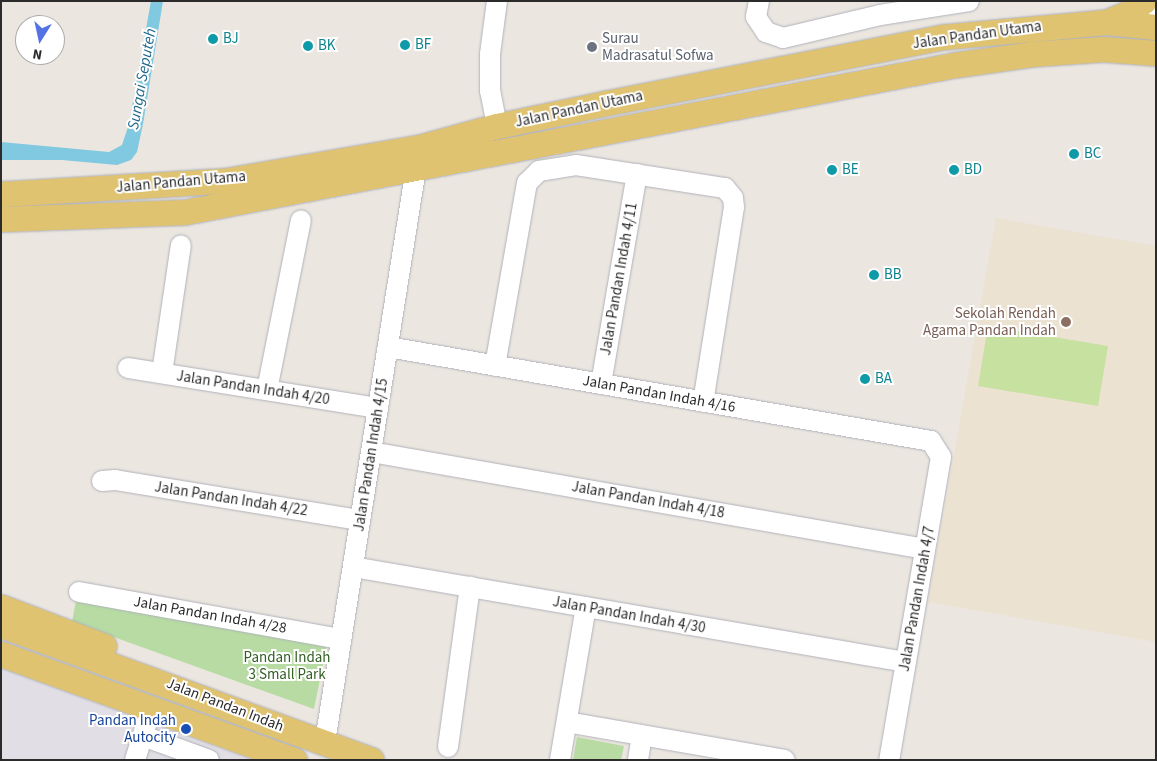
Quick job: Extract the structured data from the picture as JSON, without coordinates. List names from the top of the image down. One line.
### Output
{"streets":{"main road":["Jalan Pandan Utama","Jalan Pandan Indah"],"street":["Jalan Pandan Indah 4/11","Jalan Pandan Indah 4/20","Jalan Pandan Indah 4/16","Jalan Pandan Indah 4/15","Jalan Pandan Indah 4/22","Jalan Pandan Indah 4/18","Jalan Pandan Indah 4/7","Jalan Pandan Indah 4/28","Jalan Pandan Indah 4/30"]},"crossings":[["Jalan Pandan Utama","Jalan Pandan Indah 4/15"],["Jalan Pandan Indah 4/11","Jalan Pandan Indah 4/16"],["Jalan Pandan Indah 4/20","Jalan Pandan Indah 4/15"],["Jalan Pandan Indah 4/16","Jalan Pandan Indah 4/15"],["Jalan Pandan Indah 4/16","Jalan Pandan Indah 4/7"],["Jalan Pandan Indah 4/15","Jalan Pandan Indah 4/22"],["Jalan Pandan Indah 4/15","Jalan Pandan Indah 4/18"],["Jalan Pandan Indah 4/15","Jalan Pandan Indah 4/28"],["Jalan Pandan Indah 4/15","Jalan Pandan Indah 4/30"],["Jalan Pandan Indah 4/15","Jalan Pandan Indah"],["Jalan Pandan Indah 4/18","Jalan Pandan Indah 4/7"],["Jalan Pandan Indah 4/7","Jalan Pandan Indah 4/30"]],"water":["Sungai Seputeh"],"parks":["Pandan Indah 3 Small Park"],"places":["BJ","BF","BK","Surau Madrasatul Sofwa","BC","BE","BD","BB","Sekolah Rendah Agama Pandan Indah","BA","Pandan Indah Autocity"],"north":"bottom"}
